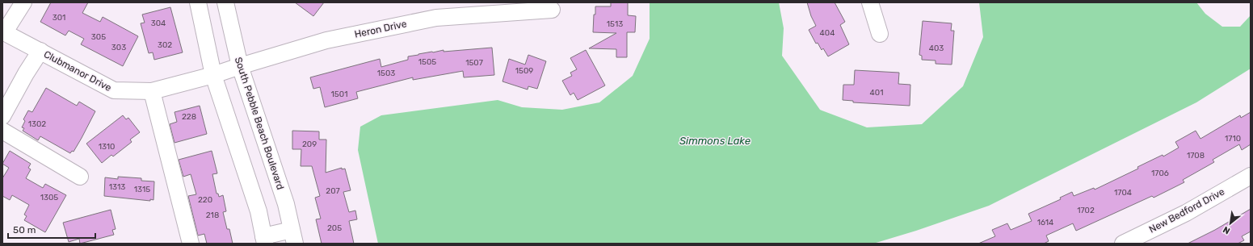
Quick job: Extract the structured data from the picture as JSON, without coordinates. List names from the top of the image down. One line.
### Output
{"streets":{"street":["Heron Drive","Clubmanor Drive","South Pebble Beach Boulevard","New Bedford Drive"]},"crossings":[["Heron Drive","Clubmanor Drive"],["Heron Drive","South Pebble Beach Boulevard"]],"water":["Simmons Lake"],"house_numbers":["301","304","1513","404","305","302","303","403","1505","1507","1509","1503","401","1501","228","1302","1710","209","1310","1708","1706","1313","1315","207","1704","1305","220","1702","218","1614","205"],"scale_bar":"50 m","north":"bottom left"}
